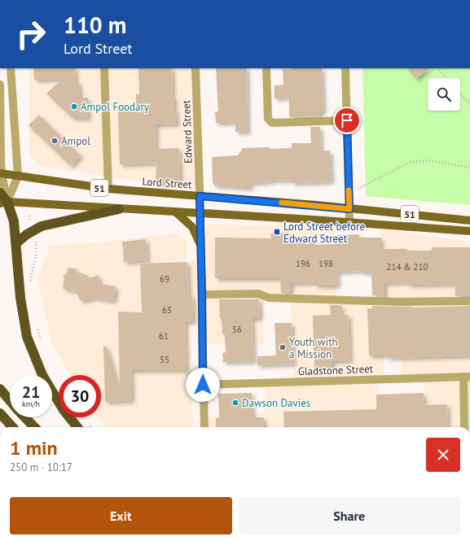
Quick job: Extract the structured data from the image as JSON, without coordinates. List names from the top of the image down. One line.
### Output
{"streets":{"main road":["Lord Street","51"],"street":["Edward Street","Gladstone Street"]},"crossings":[["Edward Street","Lord Street"],["Edward Street","51"],["Edward Street","Gladstone Street"]],"places":{"other":["Ampol Foodary","Ampol","Youth with a Mission","Dawson Davies"],"transit":["Lord Street before Edward Street"]},"house_numbers":["196","198","214 & 210","69","65","56","61","55"],"page":{"turn":["110 m","Lord Street"],"speed":"21 km/h","limit":"30","heading":["1 min","250 m · 10:17"],"buttons":["Exit","Share"]}}
